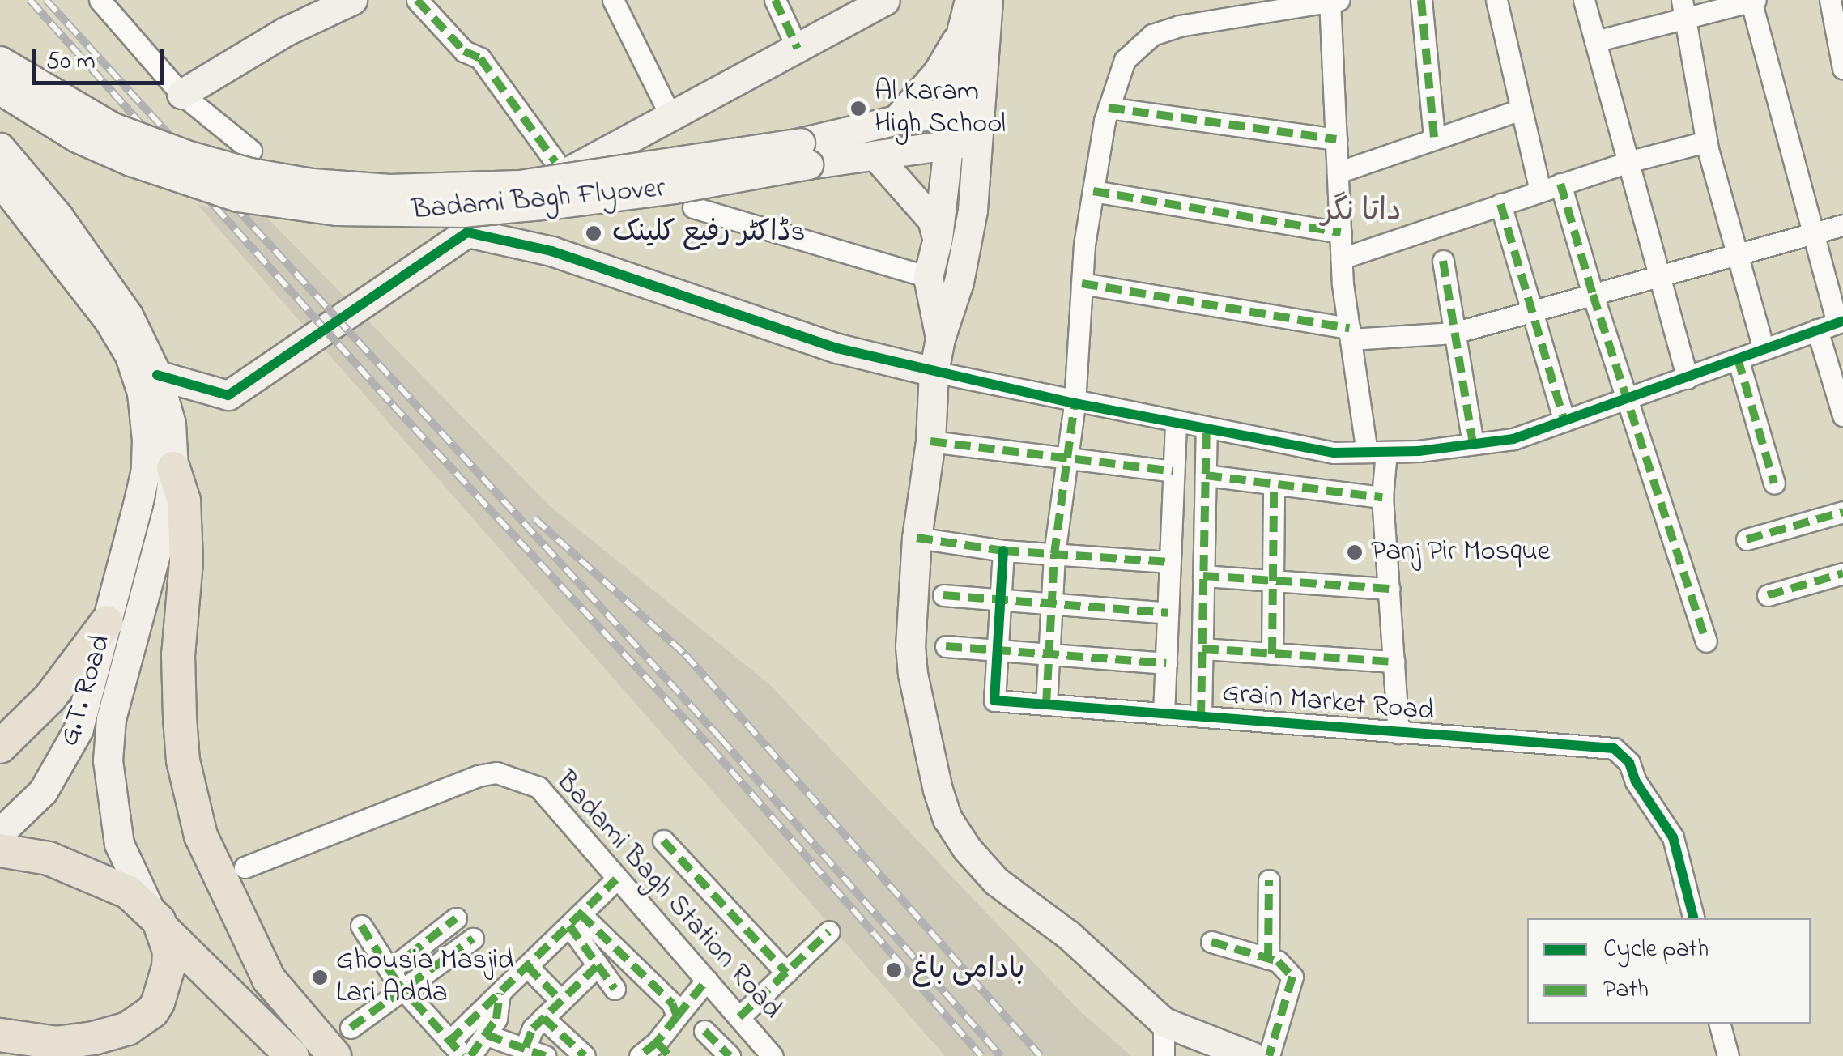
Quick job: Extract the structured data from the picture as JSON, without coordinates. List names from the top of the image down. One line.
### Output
{"streets":{"main road":["Badami Bagh Flyover","G.T. Road"],"street":["Grain Market Road","Badami Bagh Station Road"]},"districts":["داتا نگر"],"places":["Al Karam High School","ڈاکٹر رفیع کلینکs","Panj Pir Mosque","بادامی باغ","Ghousia Masjid Lari Adda"],"legend":["Cycle path","Path"],"scale_bar":"50 m"}
